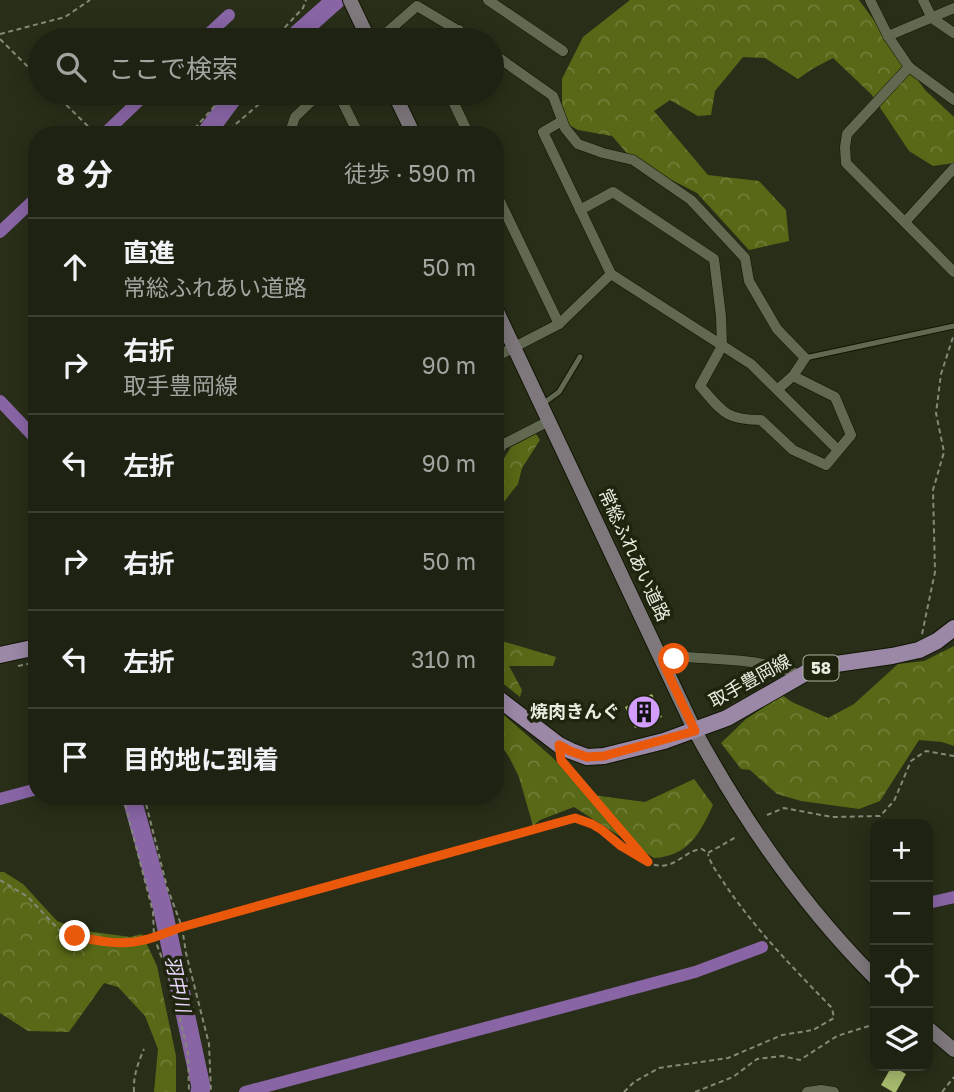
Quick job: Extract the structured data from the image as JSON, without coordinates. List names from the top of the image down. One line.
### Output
{"streets":{"main road":["58","取手豊岡線"],"street":["常総ふれあい道路"]},"crossings":[["常総ふれあい道路","取手豊岡線"]],"water":["羽中川"],"places":{"building":["焼肉きんぐ"]},"page":{"search":"ここで検索","heading":["8 分","徒歩 · 590 m"],"list":[["直進","常総ふれあい道路","50 m"],["右折","取手豊岡線","90 m"],["左折","90 m"],["右折","50 m"],["左折","310 m"],"目的地に到着"],"map_buttons":["+","−"]}}
